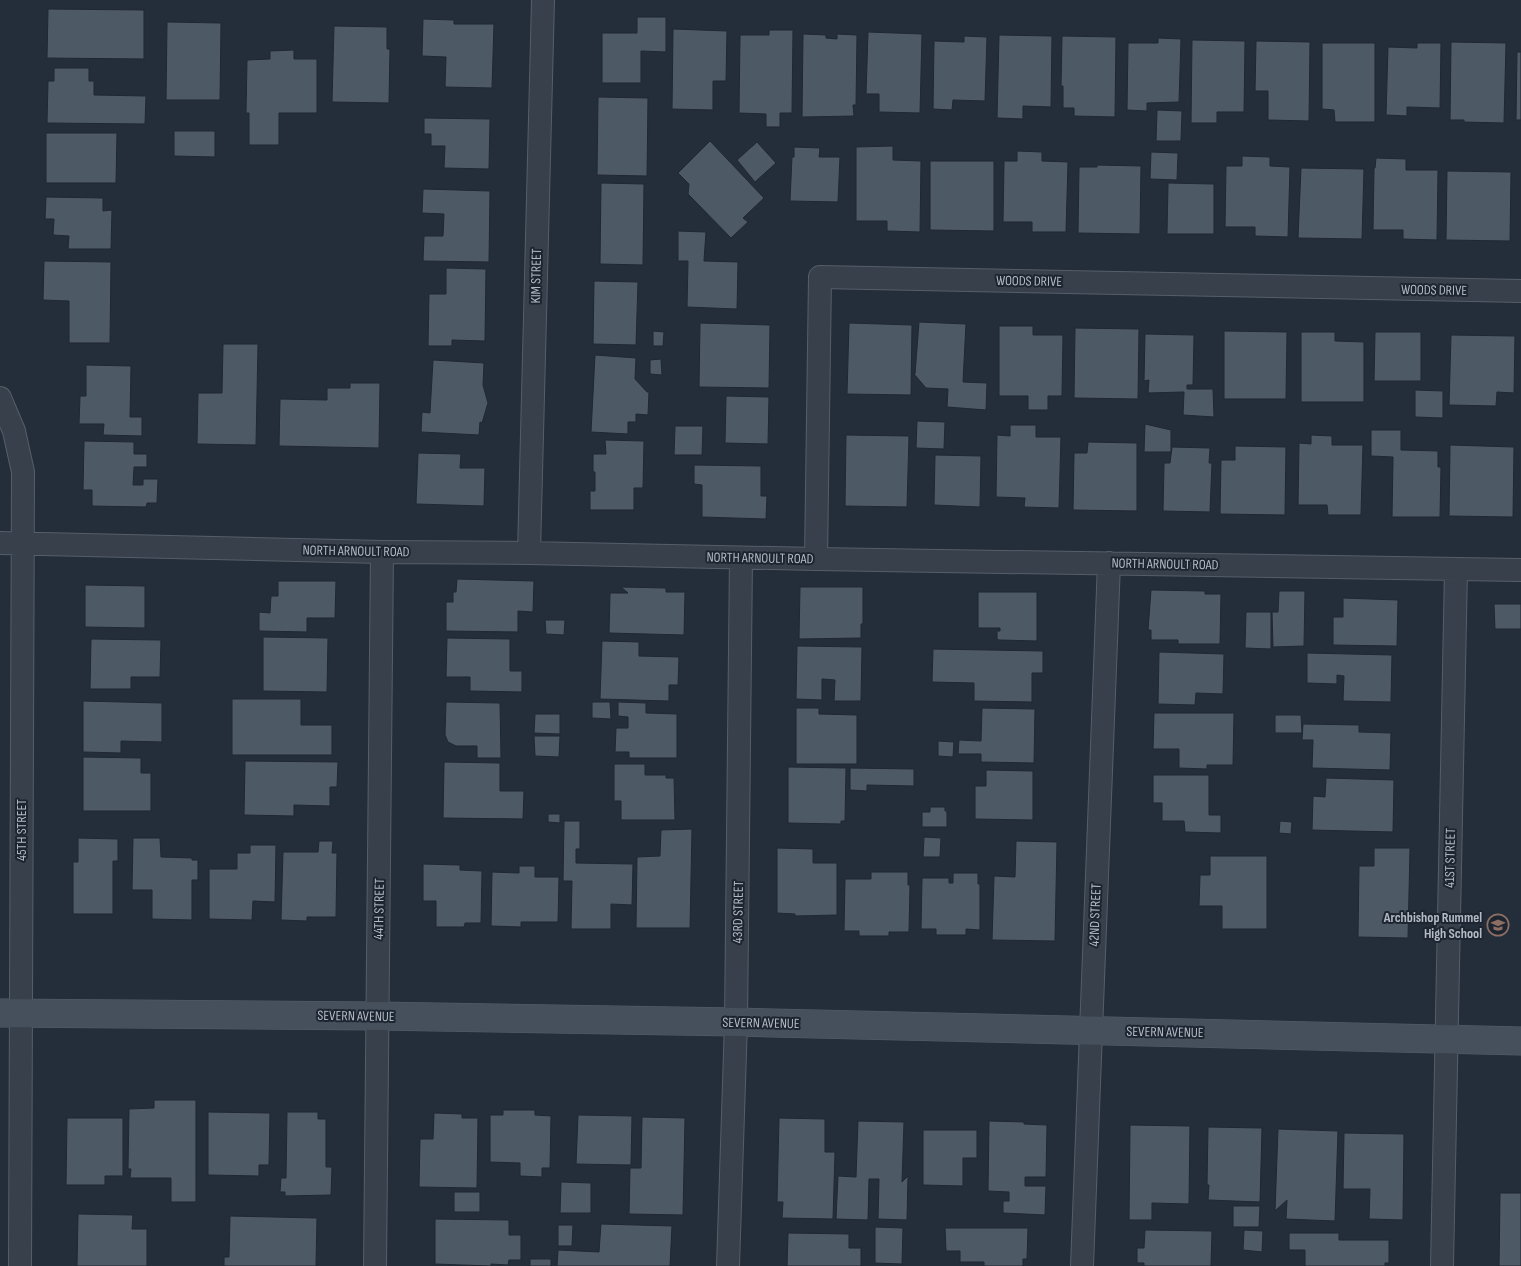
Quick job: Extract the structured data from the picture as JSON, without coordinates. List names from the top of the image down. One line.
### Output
{"streets":{"street":["KIM STREET","WOODS DRIVE","NORTH ARNOULT ROAD","45TH STREET","41ST STREET","44TH STREET","43RD STREET","42ND STREET","SEVERN AVENUE"]},"crossings":[["KIM STREET","NORTH ARNOULT ROAD"],["WOODS DRIVE","NORTH ARNOULT ROAD"],["NORTH ARNOULT ROAD","45TH STREET"],["NORTH ARNOULT ROAD","41ST STREET"],["NORTH ARNOULT ROAD","44TH STREET"],["NORTH ARNOULT ROAD","43RD STREET"],["NORTH ARNOULT ROAD","42ND STREET"],["45TH STREET","SEVERN AVENUE"],["41ST STREET","SEVERN AVENUE"],["44TH STREET","SEVERN AVENUE"],["43RD STREET","SEVERN AVENUE"],["42ND STREET","SEVERN AVENUE"]],"places":{"school or university":["Archbishop Rummel High School"]}}
